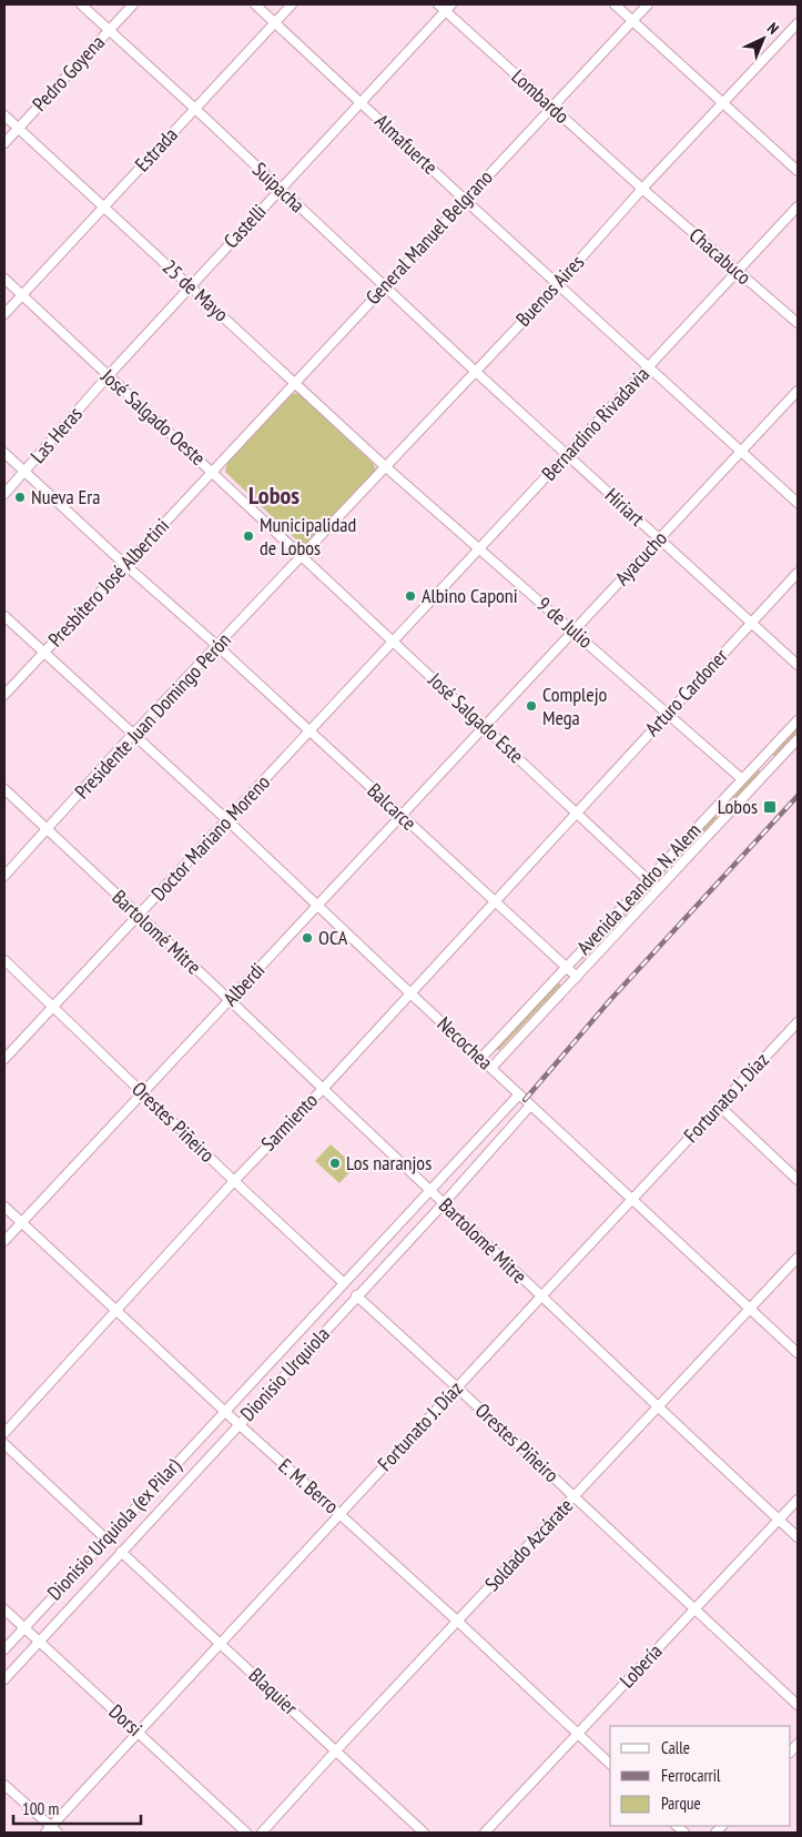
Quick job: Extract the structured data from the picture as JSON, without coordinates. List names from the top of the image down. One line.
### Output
{"streets":{"street":["Pedro Goyena","Lombardo","Almafuerte","Estrada","Suipacha","Castelli","General Manuel Belgrano","Chacabuco","25 de Mayo","Buenos Aires","José Salgado Oeste","Bernardino Rivadavia","Las Heras","Hiriart","Ayacucho","Presbítero José Albertini","9 de Julio","Arturo Cardoner","Presidente Juan Domingo Perón","José Salgado Este","Balcarce","Doctor Mariano Moreno","Avenida Leandro N. Alem","Bartolomé Mitre","Alberdi","Necochea","Fortunato J. Díaz","Orestes Piñeiro","Sarmiento","Dionisio Urquiola","E. M. Berro","Dionisio Urquiola (ex Pilar)","Soldado Azcárate","Lobería","Blaquier","Dorsi"]},"crossings":[["Pedro Goyena","Suipacha"],["Pedro Goyena","25 de Mayo"],["Lombardo","Castelli"],["Lombardo","General Manuel Belgrano"],["Lombardo","Chacabuco"],["Lombardo","Buenos Aires"],["Almafuerte","Estrada"],["Almafuerte","Castelli"],["Almafuerte","General Manuel Belgrano"],["Almafuerte","Buenos Aires"],["Almafuerte","Bernardino Rivadavia"],["Almafuerte","Ayacucho"],["Estrada","Suipacha"],["Estrada","25 de Mayo"],["Estrada","José Salgado Oeste"],["Suipacha","Castelli"],["Suipacha","General Manuel Belgrano"],["Suipacha","Buenos Aires"],["Suipacha","Hiriart"],["Castelli","25 de Mayo"],["Castelli","José Salgado Oeste"],["Castelli","Las Heras"],["General Manuel Belgrano","25 de Mayo"],["General Manuel Belgrano","José Salgado Oeste"],["General Manuel Belgrano","Presbítero José Albertini"],["Chacabuco","Buenos Aires"],["Chacabuco","Bernardino Rivadavia"],["25 de Mayo","Buenos Aires"],["25 de Mayo","9 de Julio"],["Buenos Aires","José Salgado Oeste"],["Buenos Aires","Hiriart"],["Buenos Aires","9 de Julio"],["Buenos Aires","Presidente Juan Domingo Perón"],["Buenos Aires","José Salgado Este"],["José Salgado Oeste","Las Heras"],["José Salgado Oeste","Presbítero José Albertini"],["José Salgado Oeste","Presidente Juan Domingo Perón"],["José Salgado Oeste","José Salgado Este"],["Bernardino Rivadavia","Hiriart"],["Bernardino Rivadavia","9 de Julio"],["Bernardino Rivadavia","José Salgado Este"],["Bernardino Rivadavia","Doctor Mariano Moreno"],["Las Heras","Balcarce"],["Hiriart","Ayacucho"],["Hiriart","Arturo Cardoner"],["Ayacucho","9 de Julio"],["Ayacucho","José Salgado Este"],["Ayacucho","Alberdi"],["Presbítero José Albertini","Balcarce"],["Presbítero José Albertini","Necochea"],["9 de Julio","Arturo Cardoner"],["9 de Julio","Avenida Leandro N. Alem"],["Arturo Cardoner","José Salgado Este"],["Arturo Cardoner","Sarmiento"],["Presidente Juan Domingo Perón","José Salgado Este"],["Presidente Juan Domingo Perón","Balcarce"],["Presidente Juan Domingo Perón","Bartolomé Mitre"],["Presidente Juan Domingo Perón","Necochea"],["José Salgado Este","Doctor Mariano Moreno"],["José Salgado Este","Avenida Leandro N. Alem"],["José Salgado Este","Alberdi"],["José Salgado Este","Sarmiento"],["Balcarce","Doctor Mariano Moreno"],["Balcarce","Avenida Leandro N. Alem"],["Balcarce","Alberdi"],["Balcarce","Sarmiento"],["Doctor Mariano Moreno","Bartolomé Mitre"],["Doctor Mariano Moreno","Necochea"],["Doctor Mariano Moreno","Orestes Piñeiro"],["Avenida Leandro N. Alem","Necochea"],["Bartolomé Mitre","Alberdi"],["Bartolomé Mitre","Fortunato J. Díaz"],["Bartolomé Mitre","Sarmiento"],["Bartolomé Mitre","Dionisio Urquiola"],["Bartolomé Mitre","Soldado Azcárate"],["Bartolomé Mitre","Lobería"],["Alberdi","Necochea"],["Alberdi","Orestes Piñeiro"],["Alberdi","E. M. Berro"],["Necochea","Fortunato J. Díaz"],["Necochea","Sarmiento"],["Necochea","Dionisio Urquiola"],["Necochea","Soldado Azcárate"],["Fortunato J. Díaz","Orestes Piñeiro"],["Fortunato J. Díaz","E. M. Berro"],["Fortunato J. Díaz","Blaquier"],["Fortunato J. Díaz","Dorsi"],["Orestes Piñeiro","Sarmiento"],["Orestes Piñeiro","Dionisio Urquiola"],["Orestes Piñeiro","Soldado Azcárate"],["Orestes Piñeiro","Lobería"],["Sarmiento","E. M. Berro"],["Dionisio Urquiola","E. M. Berro"],["Dionisio Urquiola","Dionisio Urquiola (ex Pilar)"],["Dionisio Urquiola","Blaquier"],["Dionisio Urquiola","Dorsi"],["E. M. Berro","Dionisio Urquiola (ex Pilar)"],["E. M. Berro","Soldado Azcárate"],["E. M. Berro","Lobería"],["Dionisio Urquiola (ex Pilar)","Dorsi"],["Soldado Azcárate","Blaquier"]],"districts":["Lobos"],"places":{"other":["Nueva Era","Municipalidad de Lobos","Albino Caponi","Complejo Mega","OCA","Los naranjos"],"transit":["Lobos"]},"legend":["Calle","Ferrocarril","Parque"],"scale_bar":"100 m","north":"top right"}
